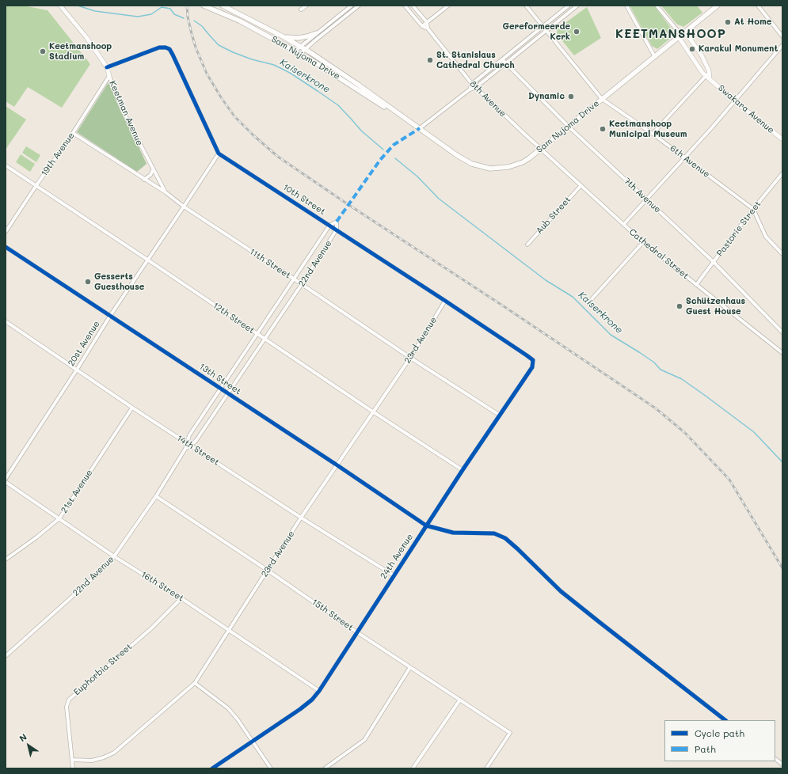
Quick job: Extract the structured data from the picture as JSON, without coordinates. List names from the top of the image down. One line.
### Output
{"streets":{"main road":["Sam Nujoma Drive"],"street":["8th Avenue","Swakara Avenue","Keetman Avenue","19th Avenue","6th Avenue","7th Avenue","10th Street","Aub Street","Pastorie Street","Cathedral Street","11th Street","22nd Avenue","12th Street","23rd Avenue","20st Avenue","13th Street","14th Street","21st Avenue","24th Avenue","16th Street","15th Street","Euphorbia Street"]},"crossings":[["Sam Nujoma Drive","8th Avenue"],["Sam Nujoma Drive","Swakara Avenue"],["Sam Nujoma Drive","6th Avenue"],["Sam Nujoma Drive","7th Avenue"],["Sam Nujoma Drive","Cathedral Street"],["8th Avenue","Cathedral Street"],["Keetman Avenue","19th Avenue"],["Keetman Avenue","11th Street"],["19th Avenue","11th Street"],["19th Avenue","12th Street"],["6th Avenue","Pastorie Street"],["7th Avenue","Pastorie Street"],["10th Street","22nd Avenue"],["10th Street","23rd Avenue"],["10th Street","20st Avenue"],["10th Street","24th Avenue"],["Aub Street","Cathedral Street"],["Pastorie Street","Cathedral Street"],["11th Street","22nd Avenue"],["11th Street","23rd Avenue"],["11th Street","20st Avenue"],["11th Street","24th Avenue"],["22nd Avenue","12th Street"],["22nd Avenue","13th Street"],["22nd Avenue","14th Street"],["22nd Avenue","16th Street"],["22nd Avenue","15th Street"],["12th Street","23rd Avenue"],["12th Street","20st Avenue"],["12th Street","24th Avenue"],["23rd Avenue","13th Street"],["23rd Avenue","14th Street"],["23rd Avenue","16th Street"],["23rd Avenue","15th Street"],["23rd Avenue","Euphorbia Street"],["20st Avenue","13th Street"],["20st Avenue","14th Street"],["13th Street","24th Avenue"],["14th Street","21st Avenue"],["14th Street","24th Avenue"],["21st Avenue","16th Street"],["24th Avenue","16th Street"],["24th Avenue","15th Street"],["16th Street","Euphorbia Street"]],"districts":["KEETMANSHOOP"],"water":["Kaiserkrone"],"places":["At Home","Gereformeerde Kerk","Karakul Monument","Keetmanshoop Stadium","St. Stanislaus Cathedral Church","Dynamic","Keetmanshoop Municipal Museum","Gesserts Guesthouse","Schützenhaus Guest House"],"legend":["Cycle path","Path"],"north":"top left"}
